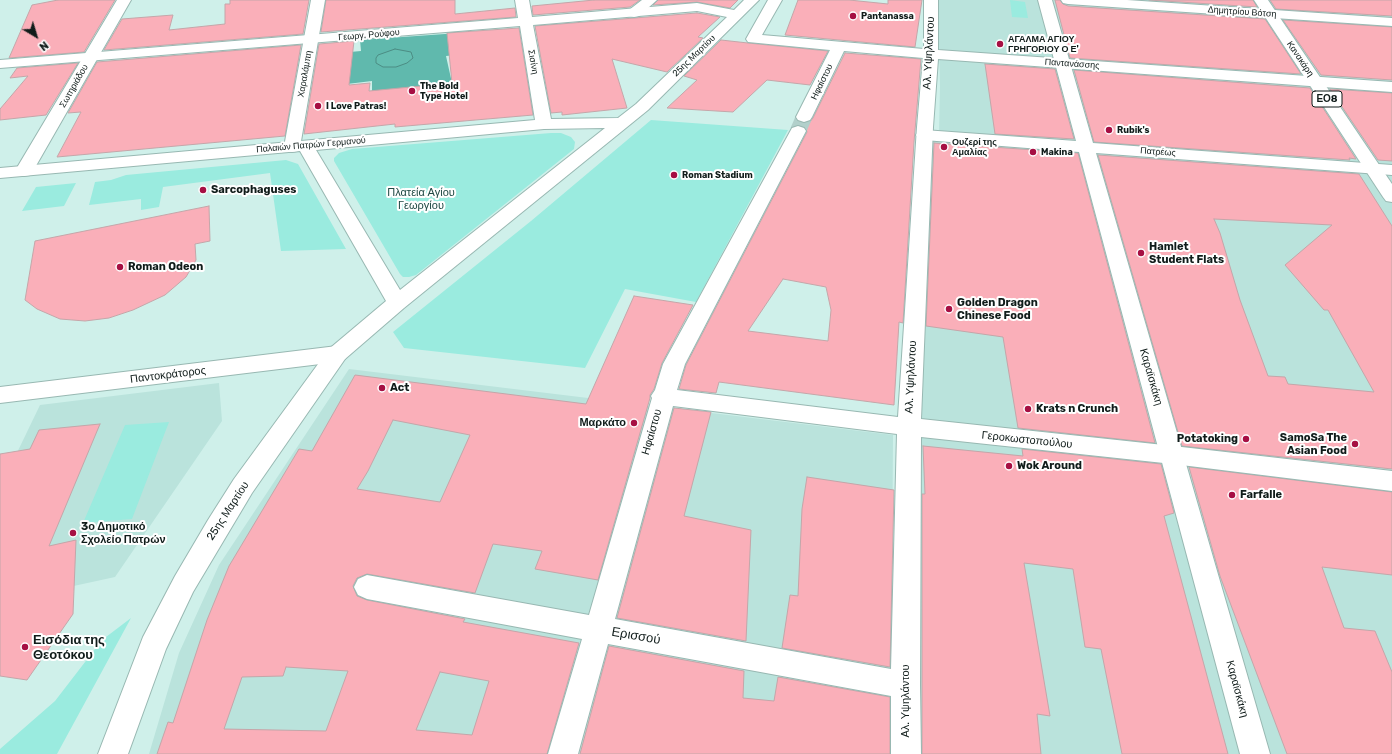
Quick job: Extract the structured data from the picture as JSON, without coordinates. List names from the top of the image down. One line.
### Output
{"streets":{"street":["Δημητρίου Βότση","Γεωργ. Ρούφου","Αλ. Υψηλάντου","25ης Μαρτίου","Κανακάρη","Σισίνη","Παντανάσσης","Χαραλάμπη","Ηφαίστου","Σωτηριάδου","ΕΟ8","Παλαιών Πατρών Γερμανού","Πατρέως","Παντοκράτορος","Καραϊσκάκη","Γεροκωστοπούλου","Ερισσού"]},"crossings":[["Δημητρίου Βότση","Κανακάρη"],["Γεωργ. Ρούφου","25ης Μαρτίου"],["Γεωργ. Ρούφου","Σισίνη"],["Γεωργ. Ρούφου","Χαραλάμπη"],["Γεωργ. Ρούφου","Σωτηριάδου"],["Αλ. Υψηλάντου","Παντανάσσης"],["Αλ. Υψηλάντου","Πατρέως"],["Αλ. Υψηλάντου","Γεροκωστοπούλου"],["Αλ. Υψηλάντου","Ερισσού"],["25ης Μαρτίου","Παλαιών Πατρών Γερμανού"],["25ης Μαρτίου","Παντοκράτορος"],["Κανακάρη","Παντανάσσης"],["Κανακάρη","Πατρέως"],["Σισίνη","Παλαιών Πατρών Γερμανού"],["Παντανάσσης","Ηφαίστου"],["Παντανάσσης","Καραϊσκάκη"],["Χαραλάμπη","Παλαιών Πατρών Γερμανού"],["Ηφαίστου","Γεροκωστοπούλου"],["Ηφαίστου","Ερισσού"],["Σωτηριάδου","Παλαιών Πατρών Γερμανού"],["Πατρέως","Καραϊσκάκη"],["Καραϊσκάκη","Γεροκωστοπούλου"]],"parks":["Πλατεία Αγίου Γεωργίου"],"places":["Pantanassa","ΑΓΑΛΜΑ ΑΓΙΟΥ ΓΡΗΓΟΡΙΟΥ Ο Ε'","The Bold Type Hotel","I Love Patras!","Rubik's","Ουζερί της Αμαλίας","Makina","Roman Stadium","Sarcophaguses","Hamlet Student Flats","Roman Odeon","Golden Dragon Chinese Food","Act","Krats n Crunch","Μαρκάτο","Potatoking","SamoSa The Asian Food","Wok Around","Farfalle","3ο Δημοτικό Σχολείο Πατρών","Εισόδια της Θεοτόκου"],"north":"bottom right"}
